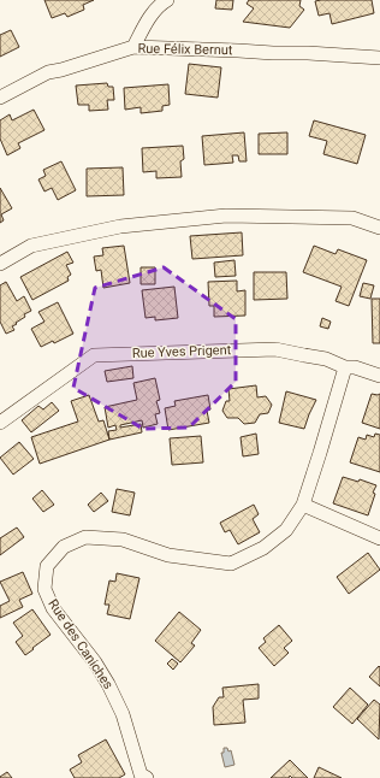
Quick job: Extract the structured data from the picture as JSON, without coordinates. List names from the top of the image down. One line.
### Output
{"streets":{"street":["Rue Félix Bernut","Rue Yves Prigent","Rue des Caniches"]},"crossings":[["Rue Yves Prigent","Rue des Caniches"]]}
